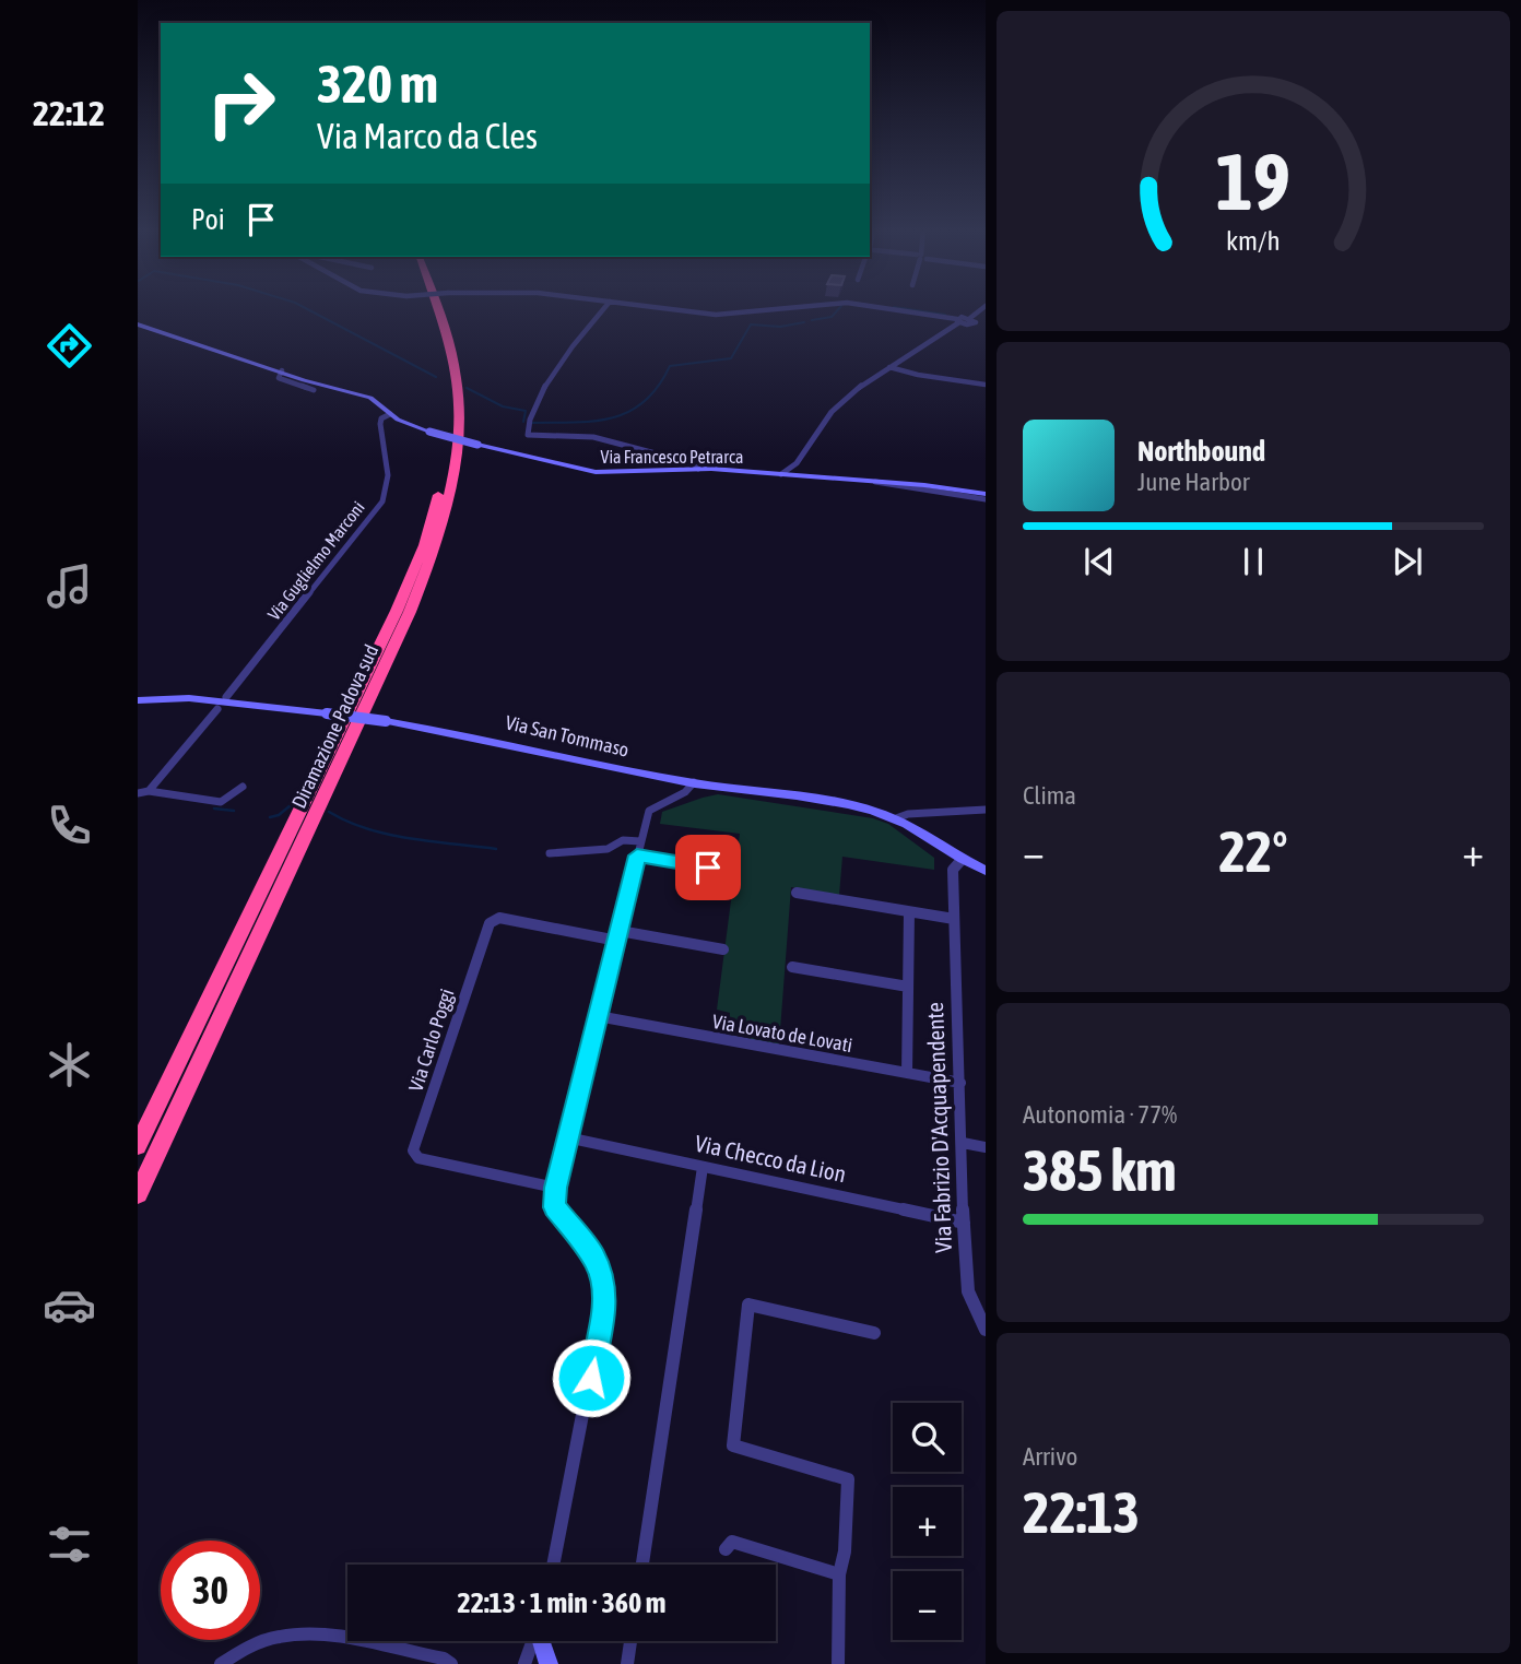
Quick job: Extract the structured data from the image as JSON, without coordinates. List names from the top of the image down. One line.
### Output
{"streets":{"highway":["Diramazione Padova sud"],"street":["Via Francesco Petrarca","Via Guglielmo Marconi","Via San Tommaso","Via Lovato de Lovati","Via Carlo Poggi","Via Fabrizio D'Acquapendente","Via Checco da Lion"]},"crossings":[["Via Francesco Petrarca","Via Guglielmo Marconi"],["Via Lovato de Lovati","Via Fabrizio D'Acquapendente"],["Via Fabrizio D'Acquapendente","Via Checco da Lion"]],"page":{"tabs":"22:12","turn":["320 m","Via Marco da Cles"],"then":"Poi","song":["Northbound","June Harbor"],"tile":["Clima",["Autonomia · 77%","385 km"],["Arrivo","22:13"]],"heat":["−","22°","+"],"map_buttons":["+","−"],"limit":"30","trip":"22:13 · 1 min · 360 m","gauge":["19","km/h"]}}
